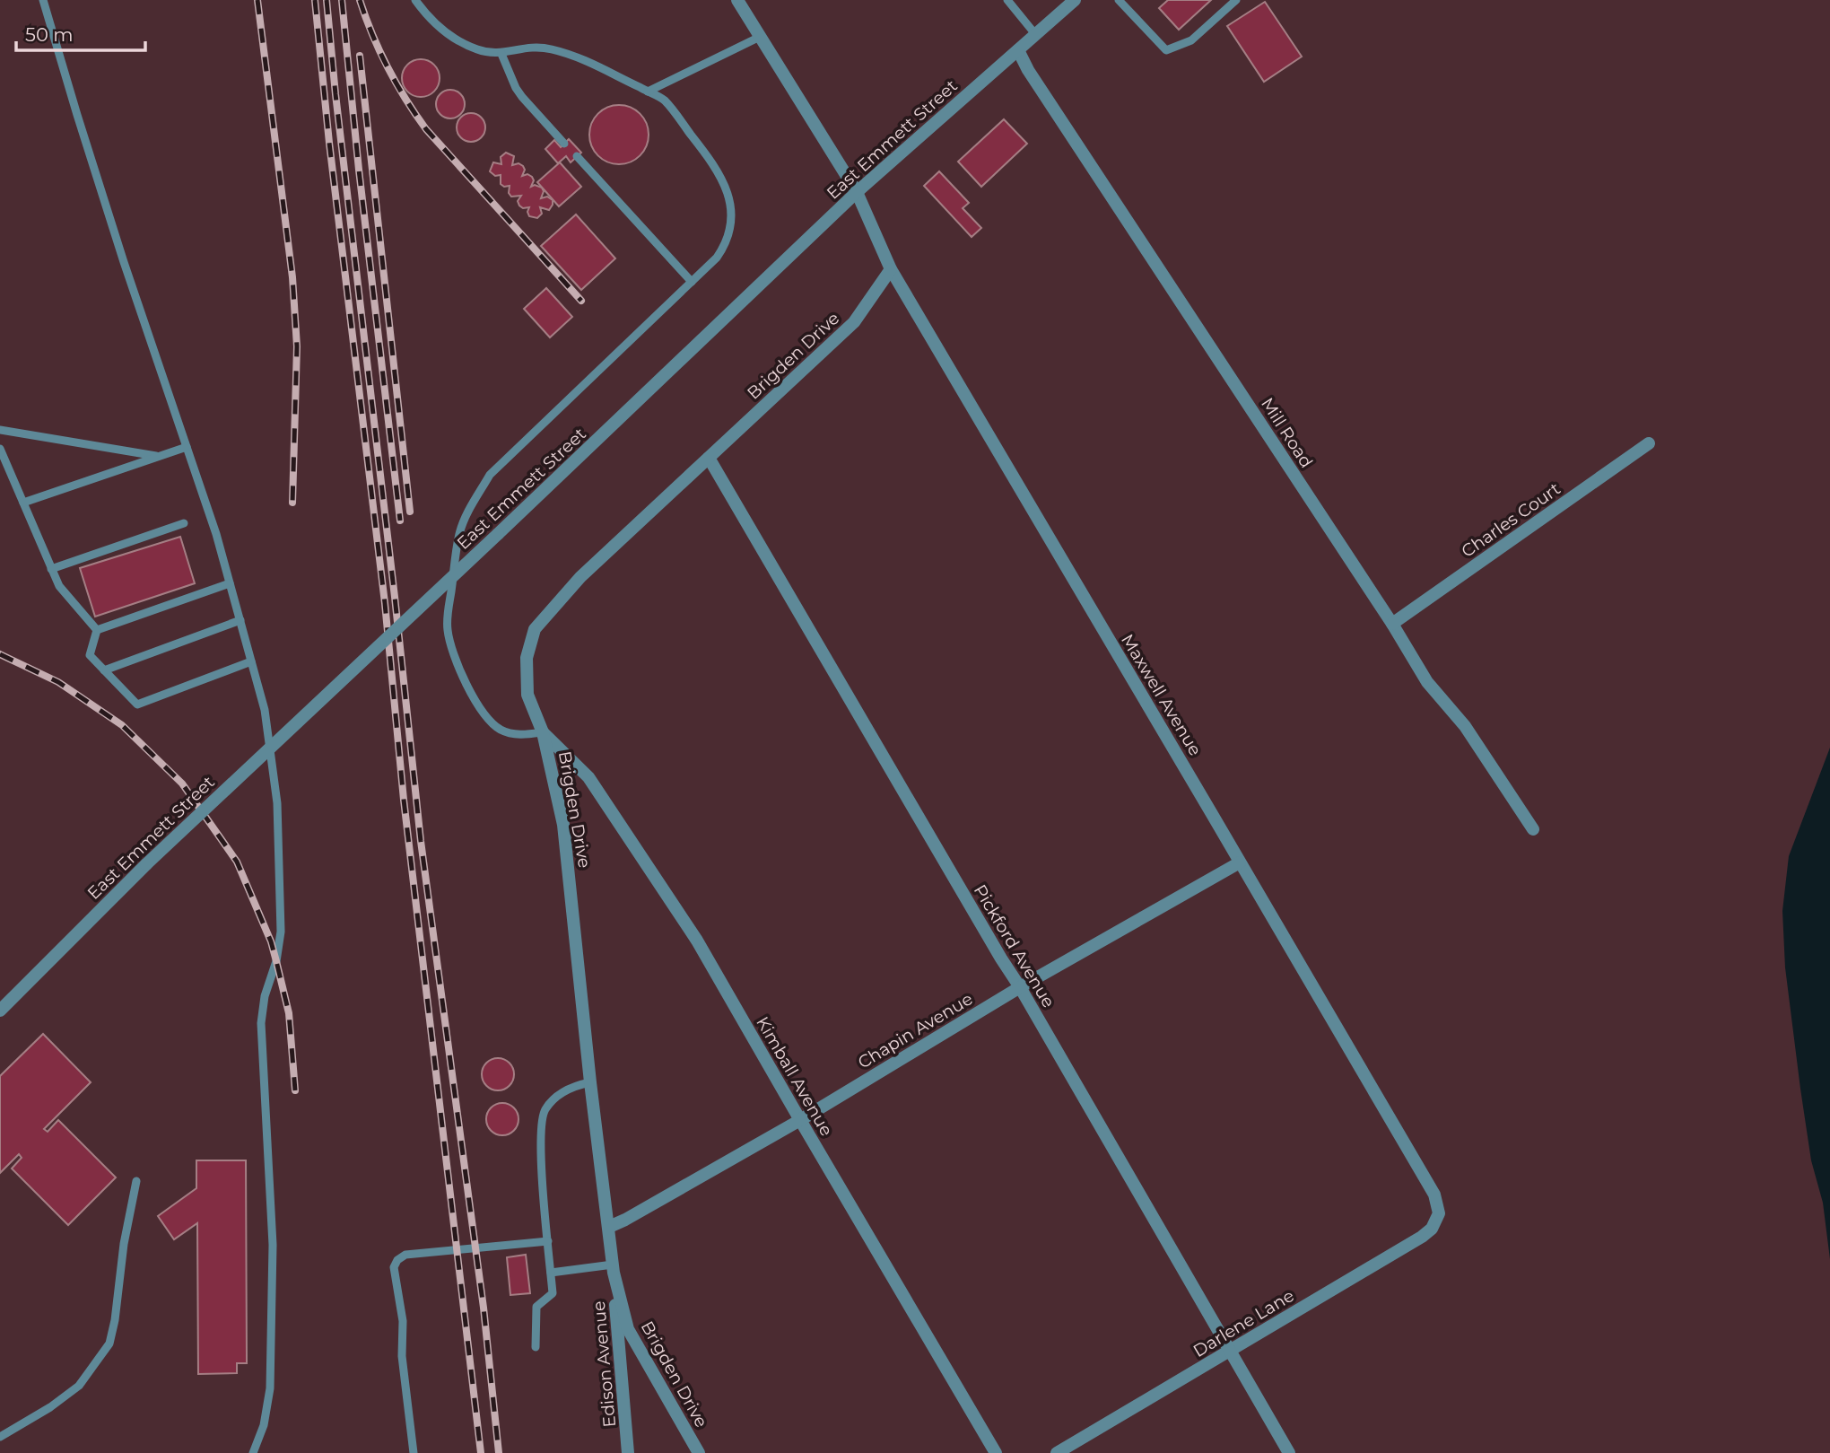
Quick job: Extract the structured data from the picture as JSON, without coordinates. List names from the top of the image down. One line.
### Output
{"streets":{"street":["East Emmett Street","Brigden Drive","Mill Road","Charles Court","Maxwell Avenue","Pickford Avenue","Chapin Avenue","Kimball Avenue","Darlene Lane","Edison Avenue"]},"crossings":[["East Emmett Street","Mill Road"],["East Emmett Street","Maxwell Avenue"],["Brigden Drive","Maxwell Avenue"],["Brigden Drive","Pickford Avenue"],["Brigden Drive","Chapin Avenue"],["Brigden Drive","Kimball Avenue"],["Brigden Drive","Edison Avenue"],["Mill Road","Charles Court"],["Maxwell Avenue","Chapin Avenue"],["Maxwell Avenue","Darlene Lane"],["Pickford Avenue","Chapin Avenue"],["Pickford Avenue","Darlene Lane"],["Chapin Avenue","Kimball Avenue"]],"scale_bar":"50 m"}
